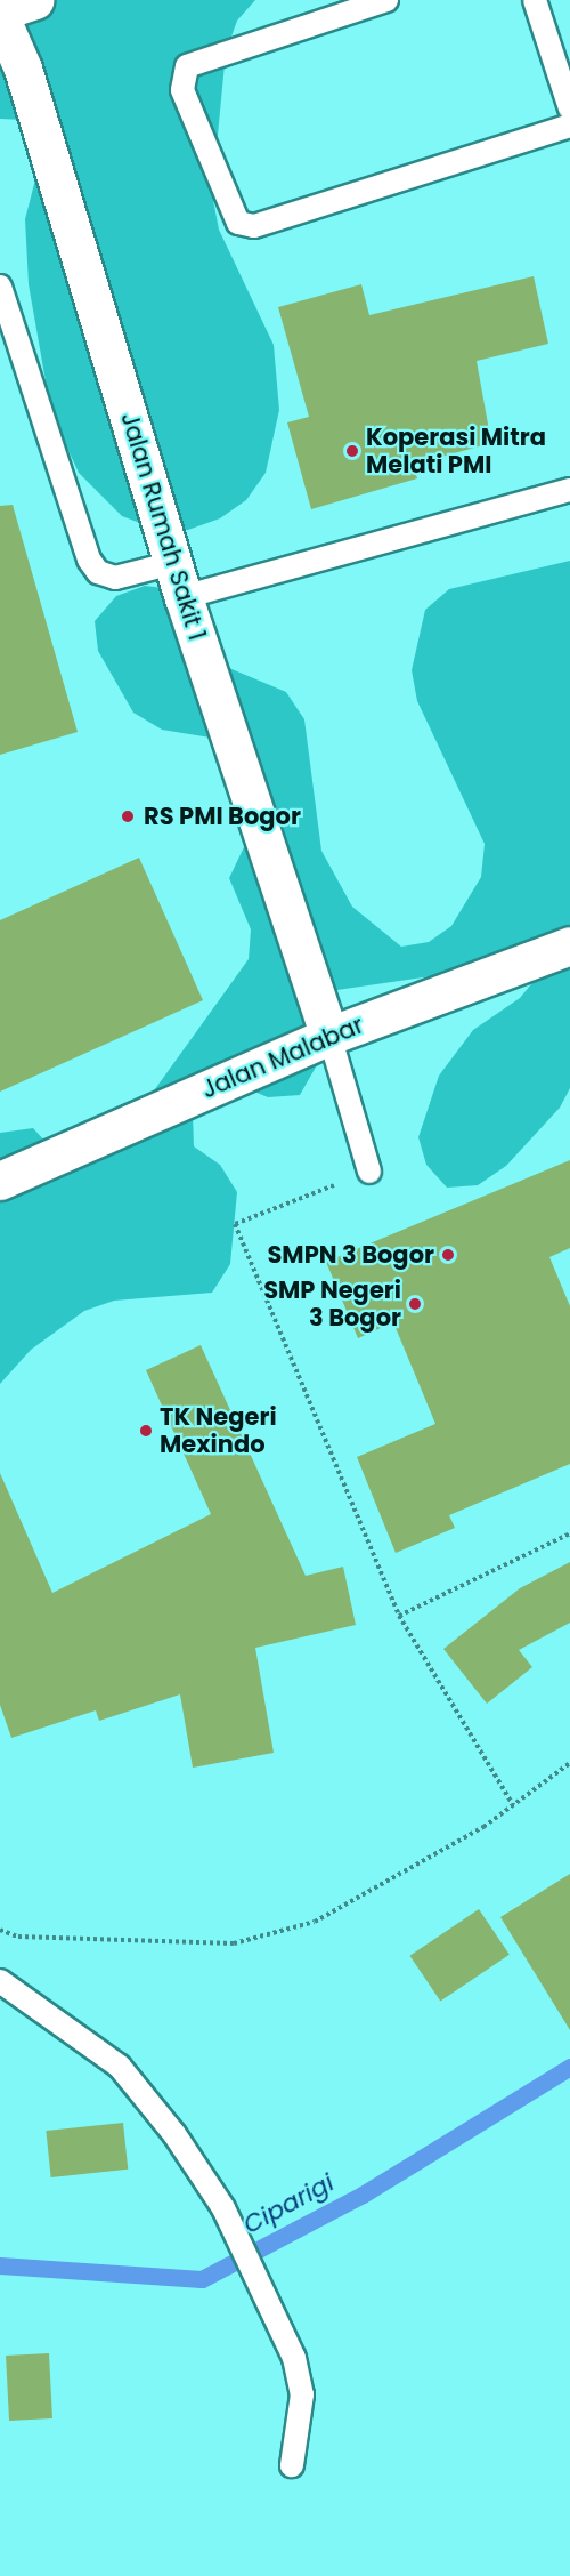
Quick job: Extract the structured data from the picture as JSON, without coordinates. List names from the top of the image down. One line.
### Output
{"streets":{"street":["Jalan Rumah Sakit 1","Jalan Malabar"]},"crossings":[["Jalan Rumah Sakit 1","Jalan Malabar"]],"water":["Ciparigi"],"places":["Koperasi Mitra Melati PMI","RS PMI Bogor","SMPN 3 Bogor","SMP Negeri 3 Bogor","TK Negeri Mexindo"]}
